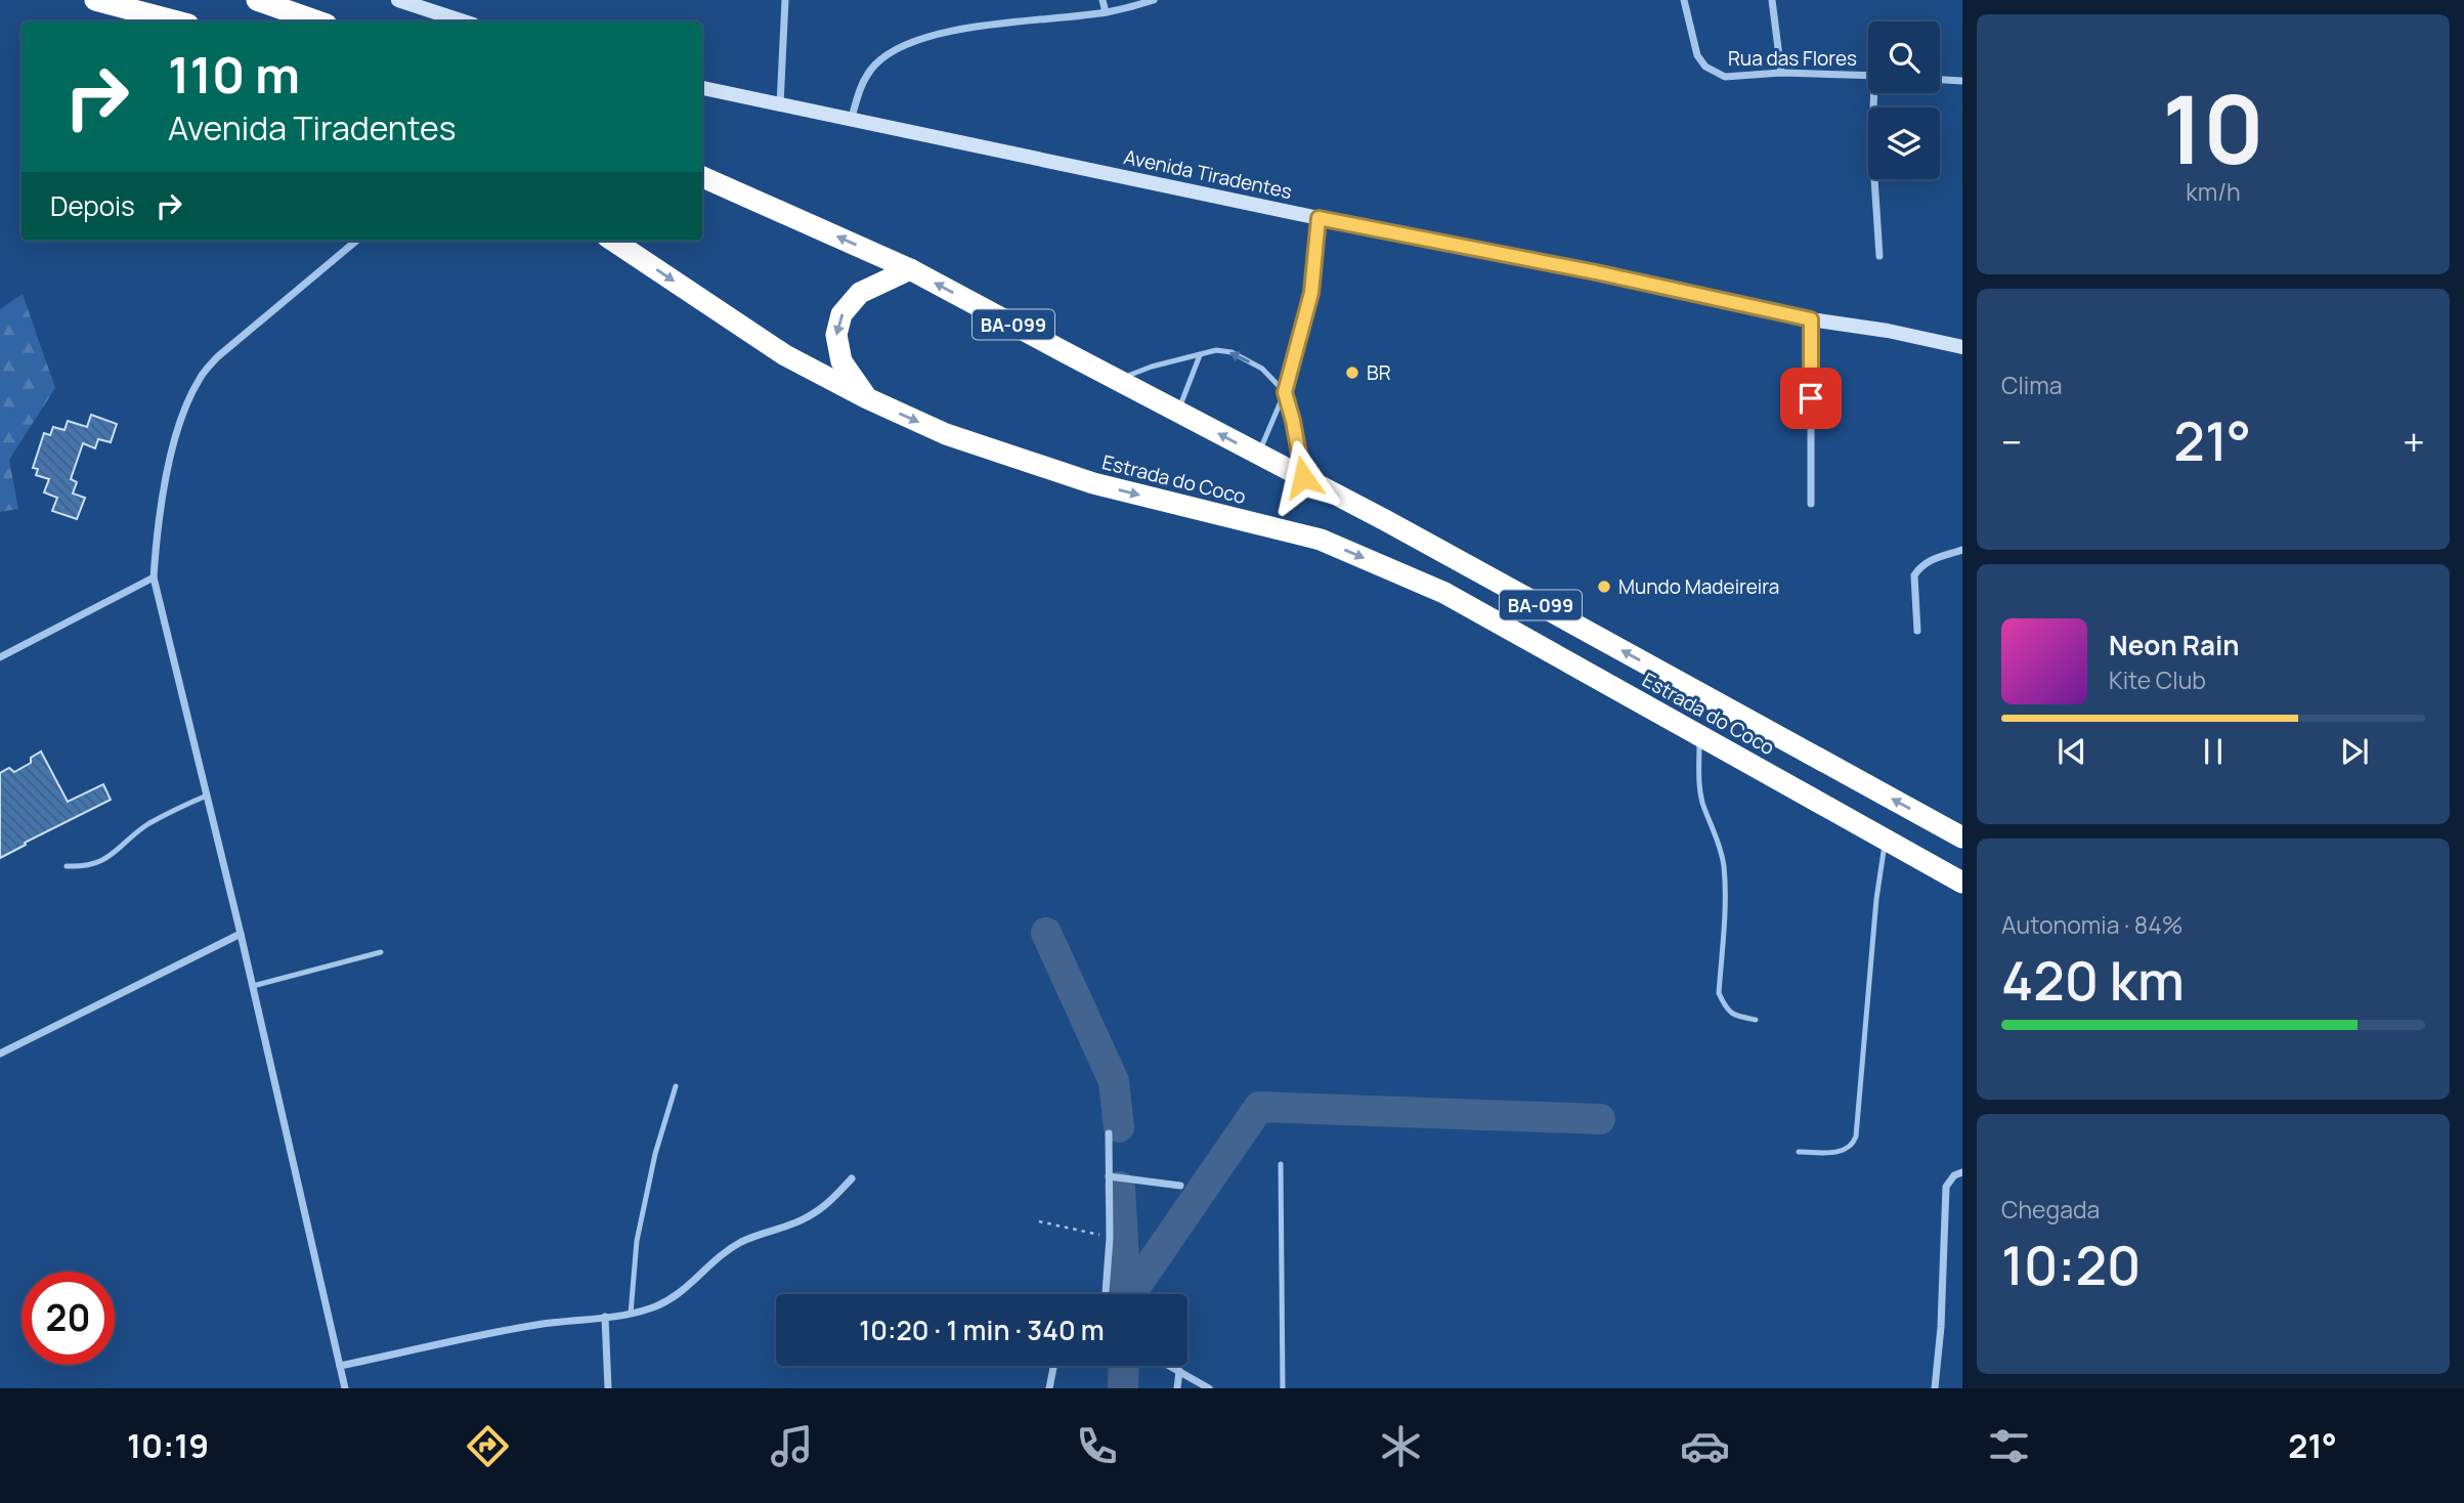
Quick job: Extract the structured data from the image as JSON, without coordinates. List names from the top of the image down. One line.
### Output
{"streets":{"highway":["BA-099","Estrada do Coco"],"street":["Rua das Flores","Avenida Tiradentes"]},"places":["BR","Mundo Madeireira"],"page":{"tile":[["10","km/h"],"Clima",["Autonomia · 84%","420 km"],["Chegada","10:20"]],"turn":["110 m","Avenida Tiradentes"],"then":"Depois","heat":["−","21°","+"],"song":["Neon Rain","Kite Club"],"limit":"20","trip":"10:20 · 1 min · 340 m","tabs":["10:19","21°"]}}
